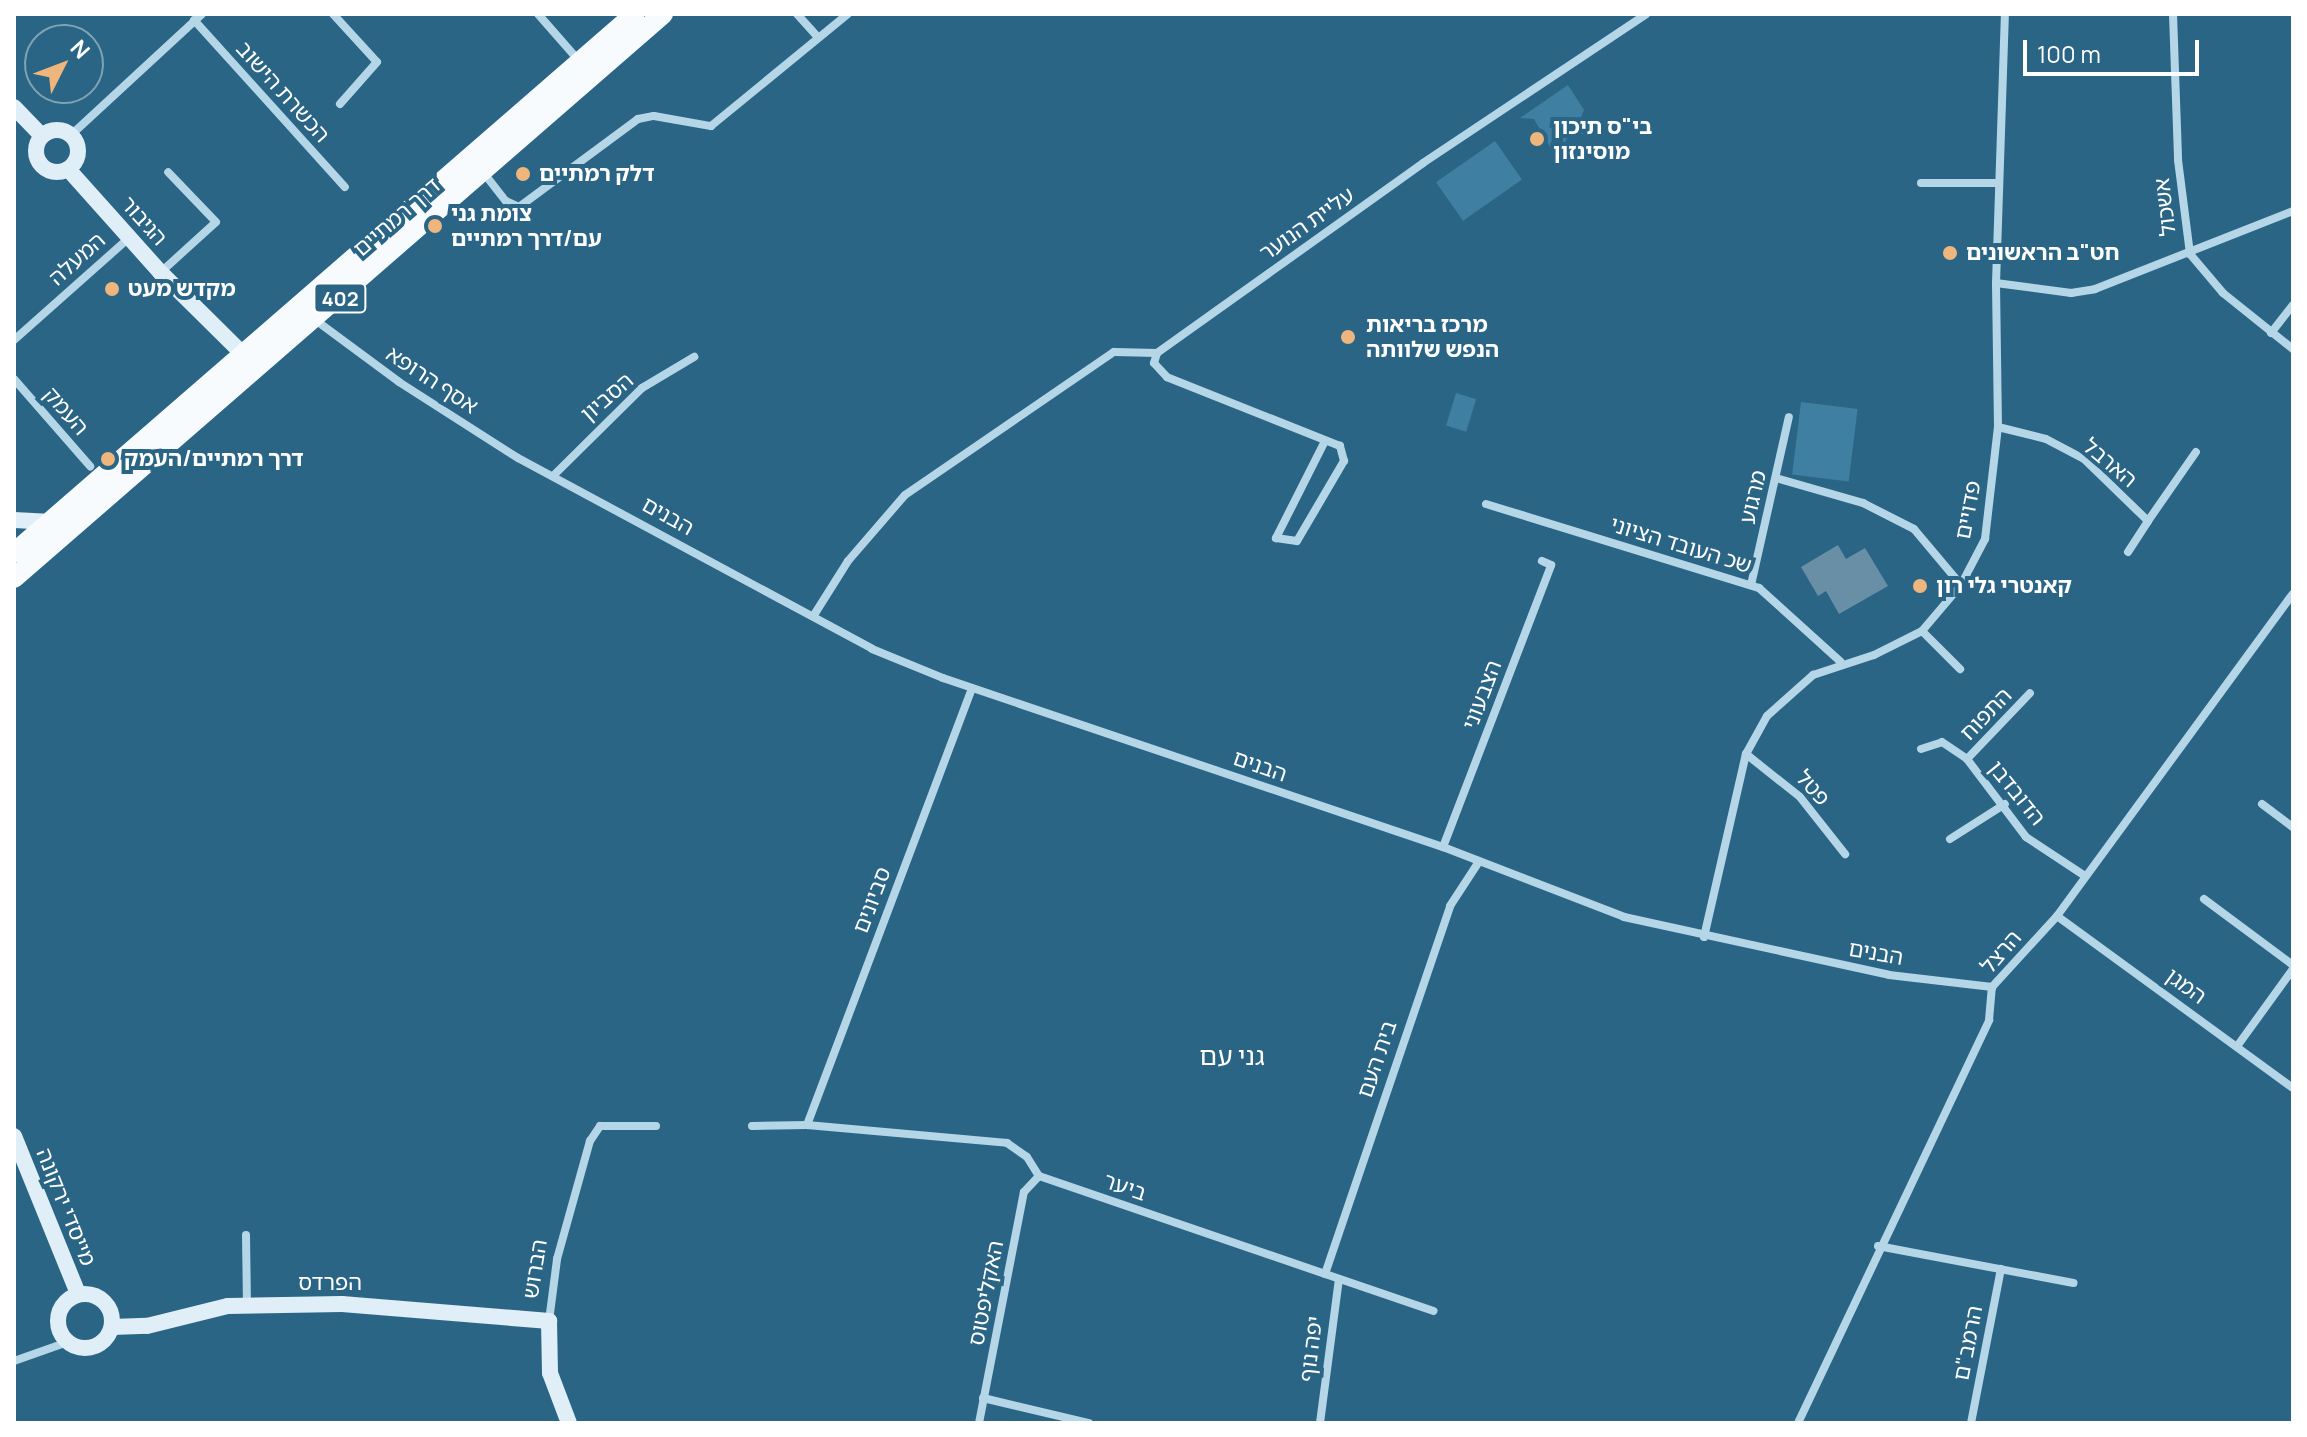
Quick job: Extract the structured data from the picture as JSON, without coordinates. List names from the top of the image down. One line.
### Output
{"streets":{"main road":["דרך רמתיים","402"],"street":["הכשרת הישוב","אשכול","הגיבור","עליית הנוער","המעלה","אסף הרופא","הסביון","העמק","הארבל","מרגוע","פדויים","הבנים","שכ העובד הציוני","הצבעוני","התפוח","פטל","הדובדבן","סביונים","הרצל","המגן","בית העם","ביער","מייסדי ירקונה","הברוש","הפרדס","האקליפטוס","הרמב\"ם","יפה נוף"]},"crossings":[["דרך רמתיים","הגיבור"],["דרך רמתיים","אסף הרופא"],["הגיבור","המעלה"],["אסף הרופא","הסביון"],["אסף הרופא","הבנים"],["הסביון","הבנים"],["הארבל","פדויים"],["מרגוע","שכ העובד הציוני"],["פדויים","הבנים"],["פדויים","שכ העובד הציוני"],["פדויים","פטל"],["הבנים","הצבעוני"],["הבנים","סביונים"],["הבנים","הרצל"],["הבנים","בית העם"],["התפוח","הדובדבן"],["הדובדבן","הרצל"],["סביונים","ביער"],["הרצל","המגן"],["בית העם","ביער"],["ביער","האקליפטוס"],["ביער","יפה נוף"],["מייסדי ירקונה","הפרדס"],["הברוש","הפרדס"]],"districts":["גני עם"],"places":["בי\"ס תיכון מוסינזון","דלק רמתיים","צומת גני עם/דרך רמתיים","חט\"ב הראשונים","מקדש מעט","מרכז בריאות הנפש שלוותה","דרך רמתיים/העמק","קאנטרי גלי רון"],"scale_bar":"100 m","north":"top right"}
